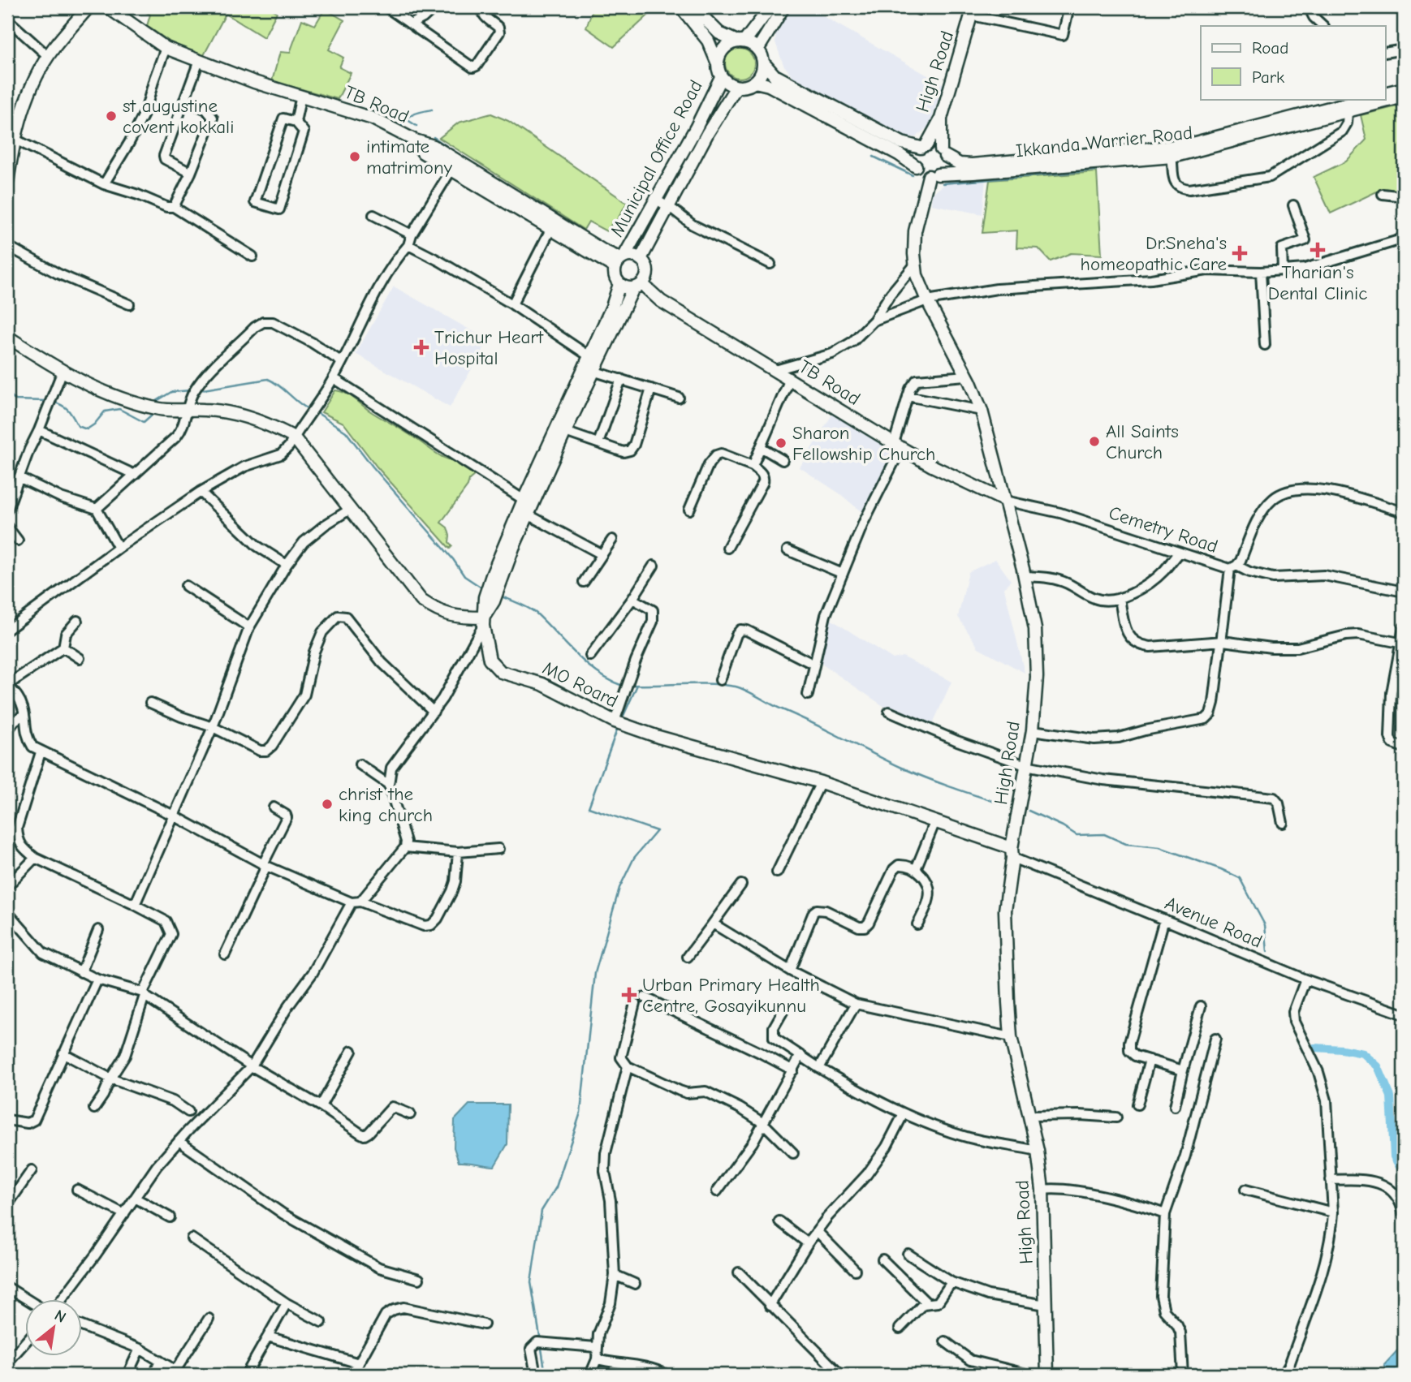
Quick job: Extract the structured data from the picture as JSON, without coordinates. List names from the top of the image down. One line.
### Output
{"streets":{"main road":["High Road","TB Road","Ikkanda Warrier Road","Municipal Office Road","MO Roard"],"street":["Cemetry Road","Avenue Road"]},"crossings":[["High Road","TB Road"],["High Road","Ikkanda Warrier Road"],["High Road","Cemetry Road"],["High Road","MO Roard"],["High Road","Avenue Road"],["TB Road","Municipal Office Road"],["TB Road","Cemetry Road"],["TB Road","MO Roard"],["Municipal Office Road","MO Roard"],["MO Roard","Avenue Road"]],"places":{"other":["st augustine covent kokkali","intimate matrimony","All Saints Church","Sharon Fellowship Church","christ the king church"],"health":["Tharian's Dental Clinic","Dr.Sneha's homeopathic Care","Trichur Heart Hospital","Urban Primary Health Centre, Gosayikunnu"]},"legend":["Road","Park"],"north":"top right"}
